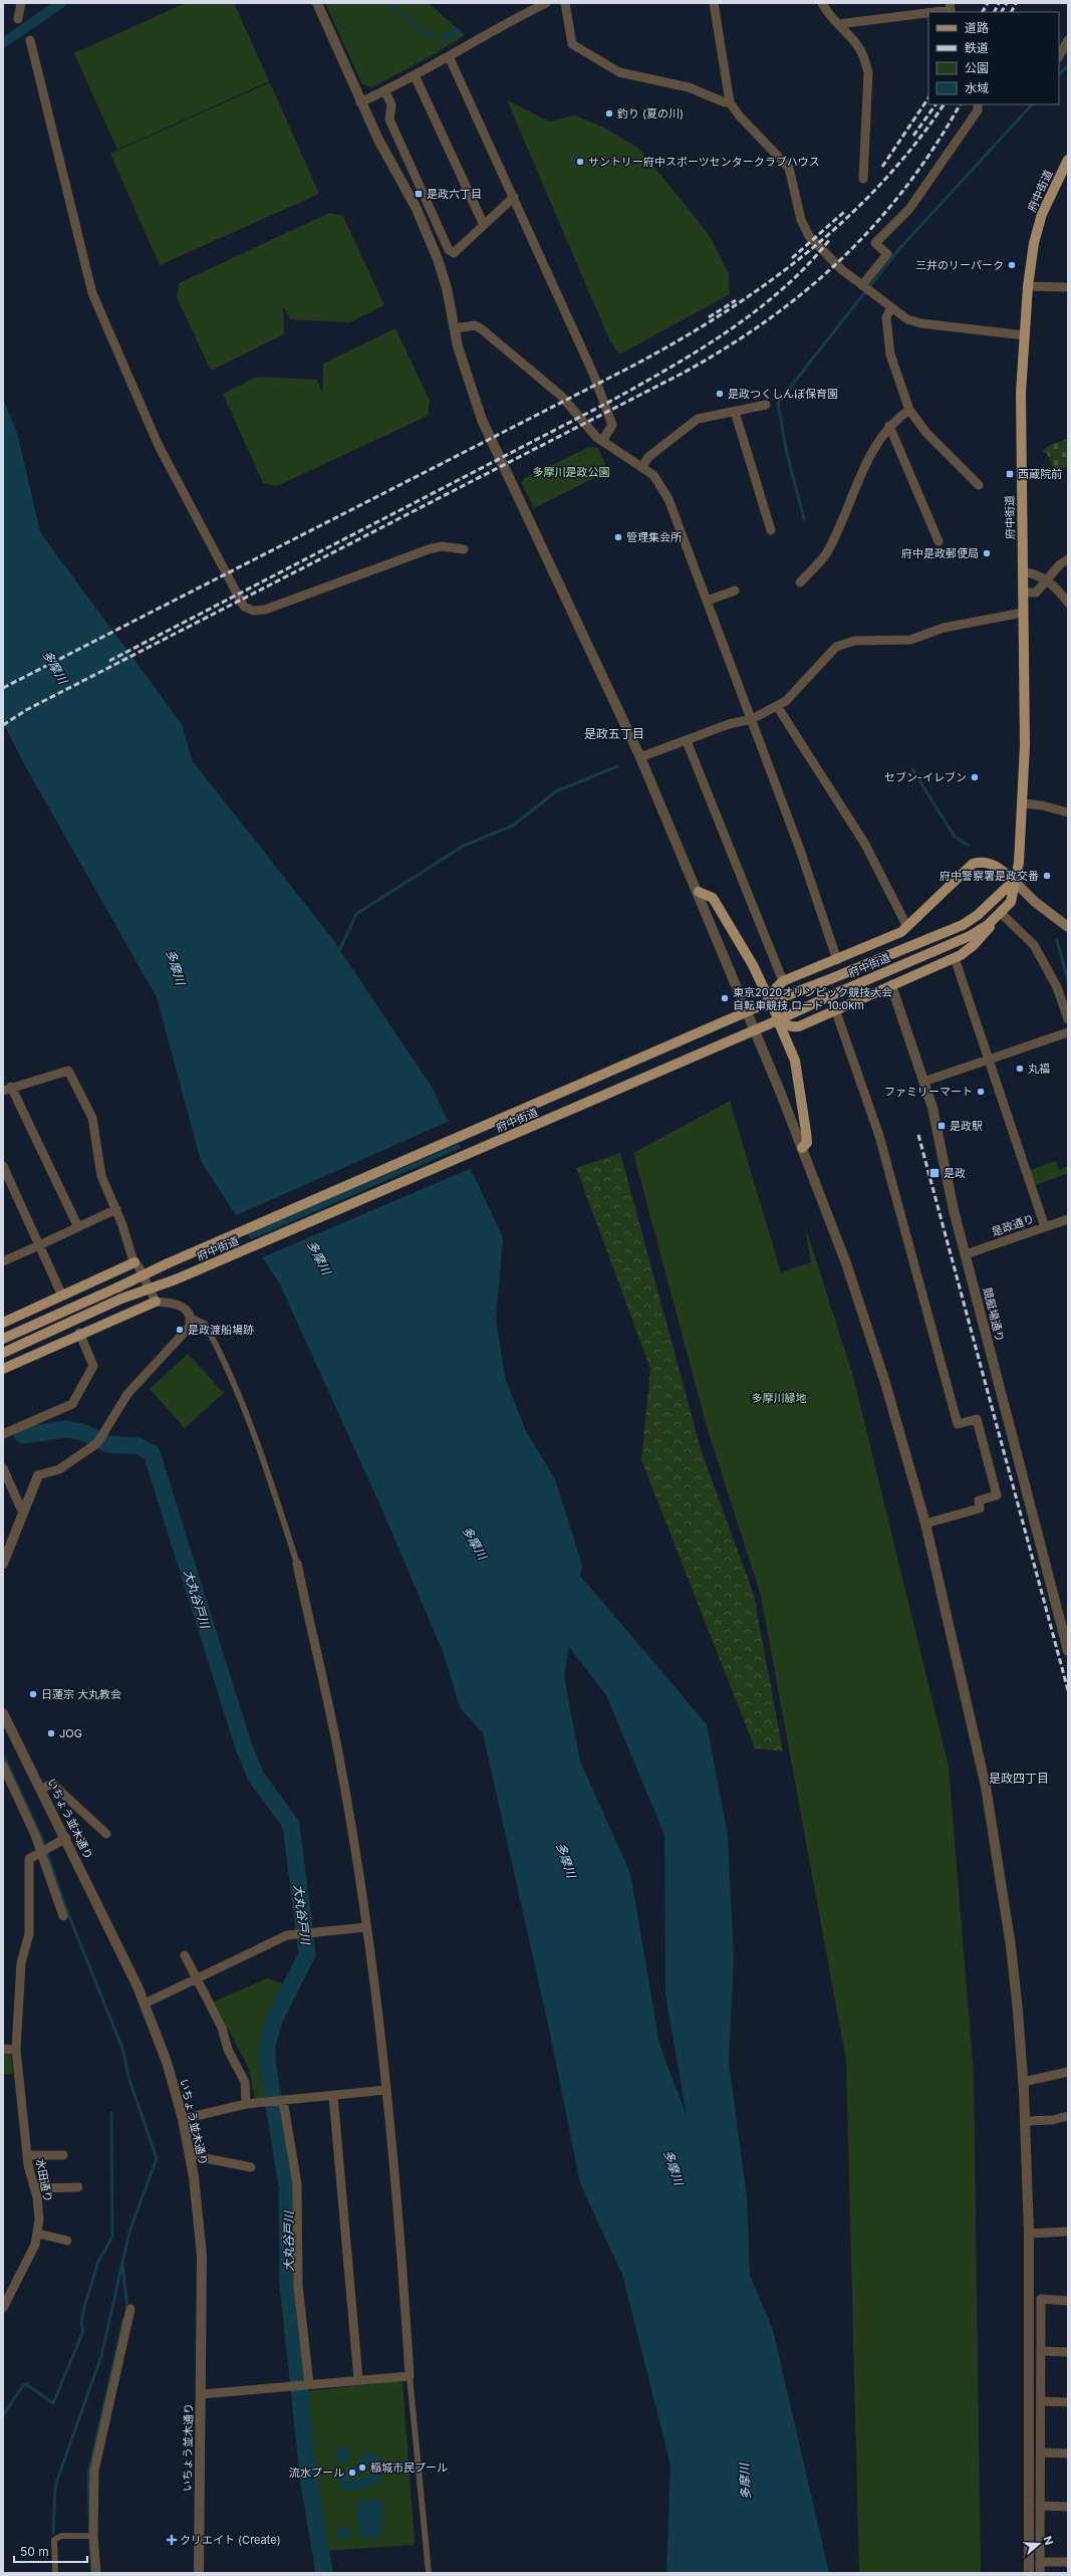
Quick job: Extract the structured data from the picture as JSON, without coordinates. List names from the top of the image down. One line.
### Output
{"streets":{"main road":["府中街道"],"street":["是政通り","競艇場通り","いちょう並木通り","水田通り"]},"crossings":[["是政通り","競艇場通り"]],"districts":["是政五丁目","是政四丁目"],"water":["多摩川","大丸谷戸川"],"parks":["多摩川是政公園","多摩川緑地"],"places":{"other":["釣り (夏の川)","サントリー府中スポーツセンタークラブハウス","三井のリーパーク","是政つくしんぼ保育園","管理集会所","府中是政郵便局","セブン-イレブン","府中警察署是政交番","東京2020オリンピック競技大会 自転車競技 ロード 10.0km","丸福","ファミリーマート","是政渡船場跡","日蓮宗 大丸教会","JOG","稲城市民プール","流水プール"],"transit":["是政六丁目","西蔵院前","是政駅","是政"],"health":["クリエイト (Create)"]},"legend":["道路","鉄道","公園","水域"],"scale_bar":"50 m","north":"right"}
